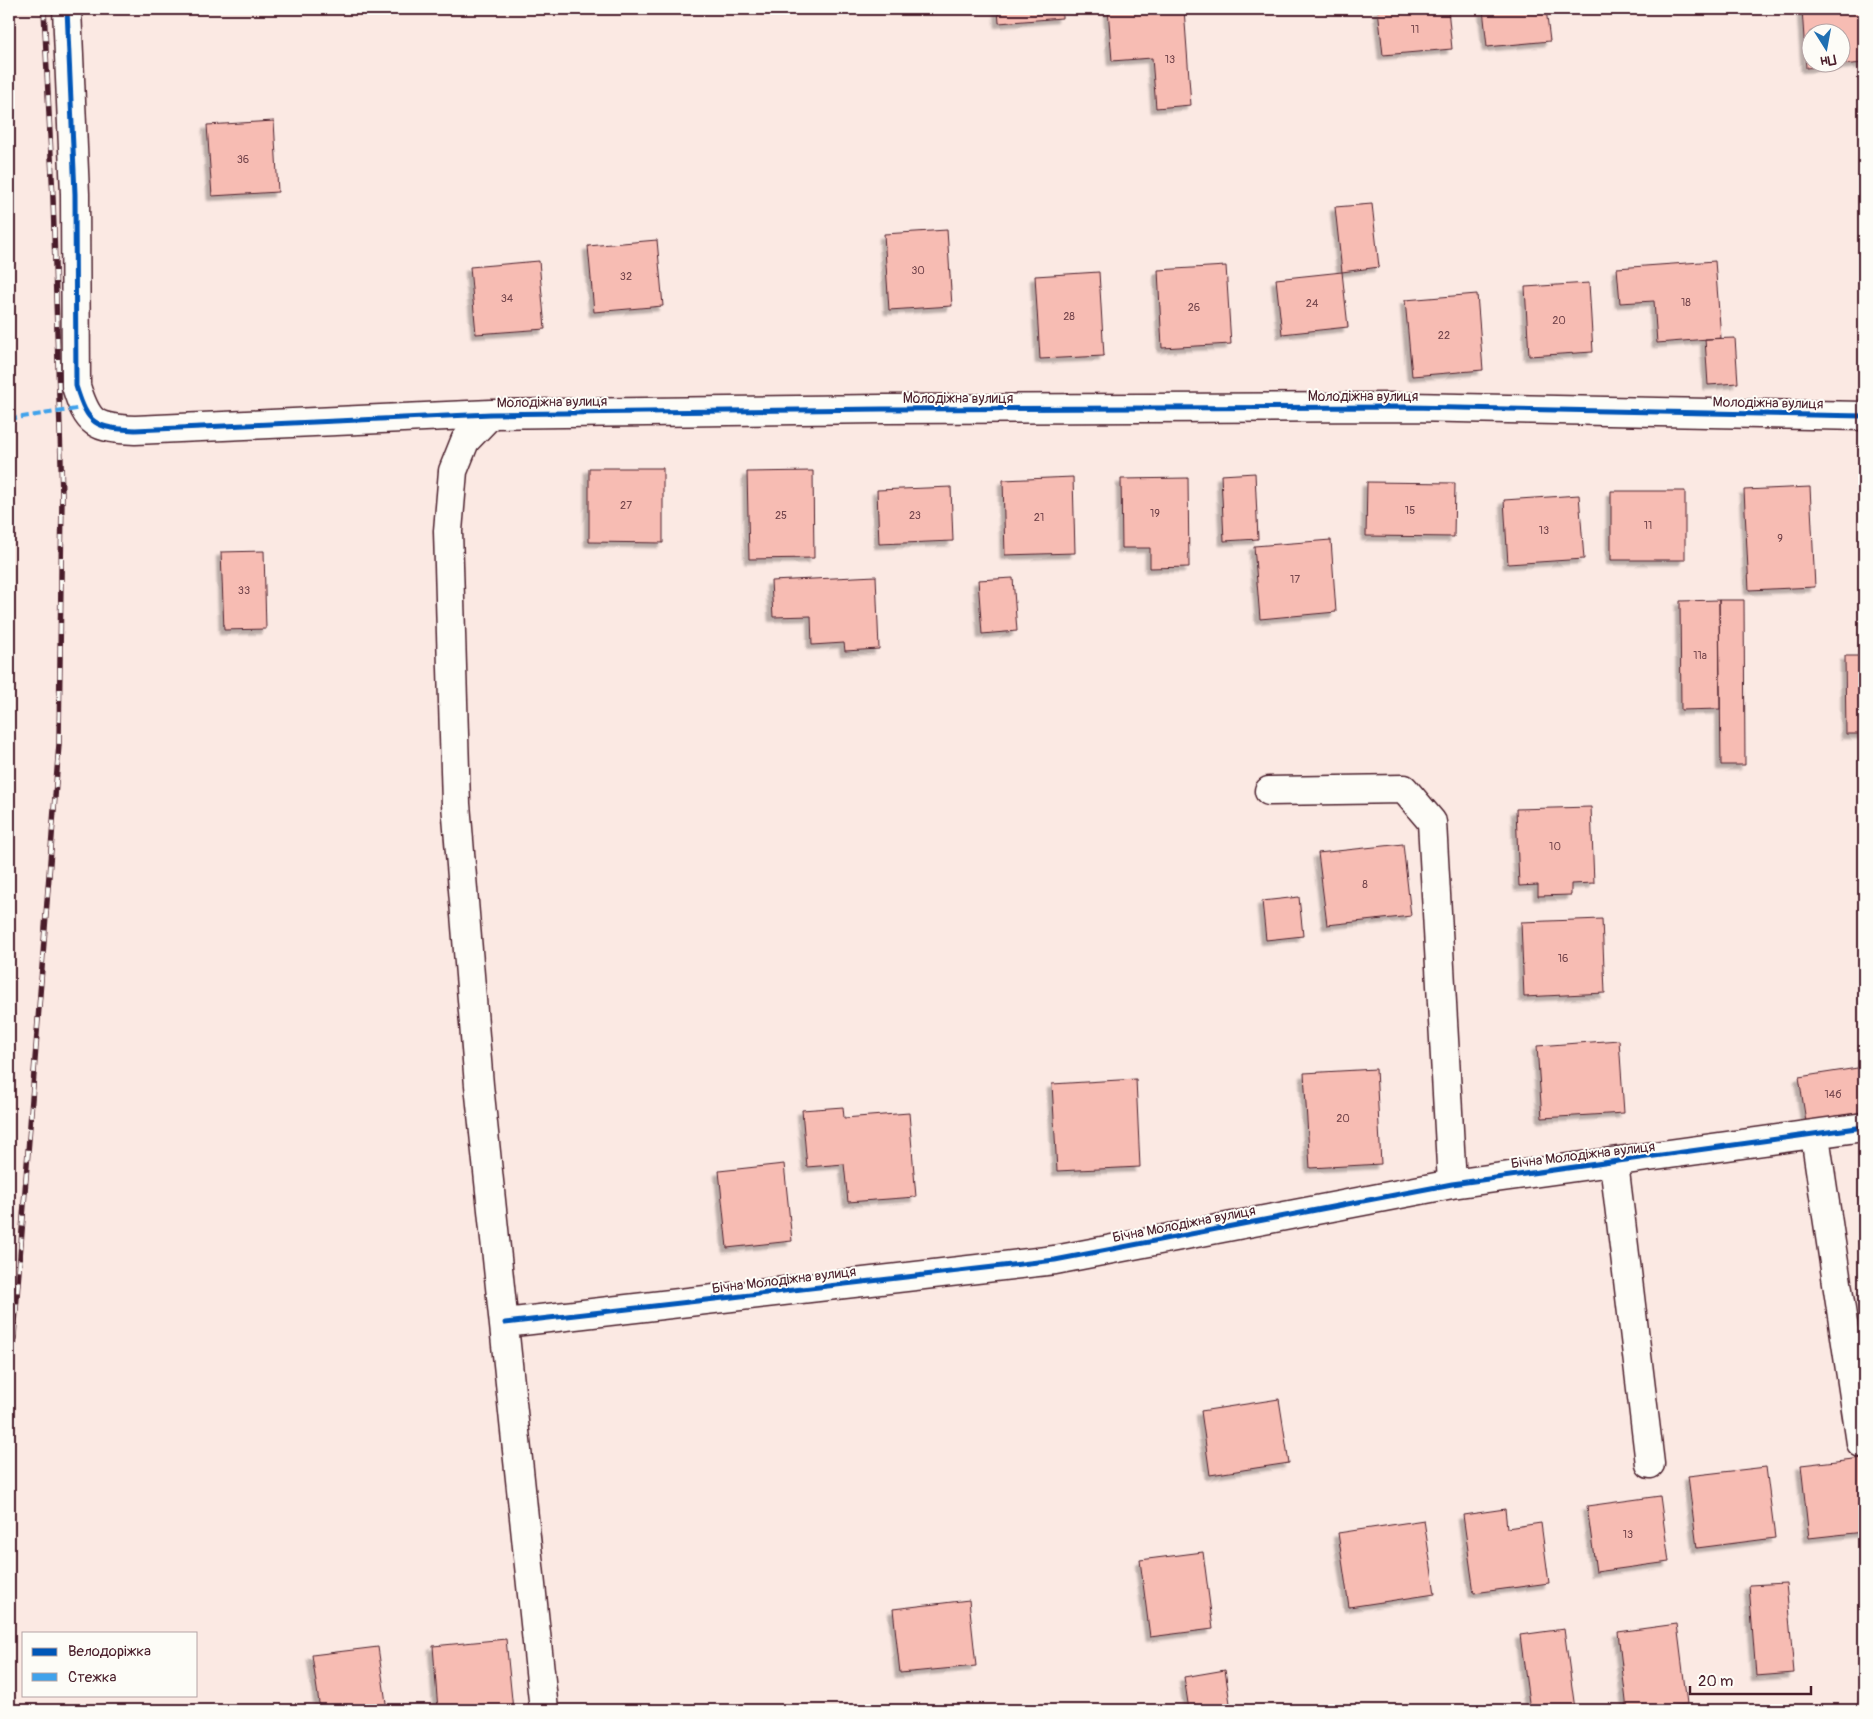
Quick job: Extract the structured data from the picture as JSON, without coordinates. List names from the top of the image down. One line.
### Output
{"streets":{"street":["Молодіжна вулиця","Бічна Молодіжна вулиця"]},"house_numbers":["11","13","36","30","32","34","18","24","26","28","20","22","27","15","19","25","23","21","11","13","9","17","33","11а","10","8","16","14б","20","13"],"legend":["Велодоріжка","Стежка"],"scale_bar":"20 m","north":"bottom"}
